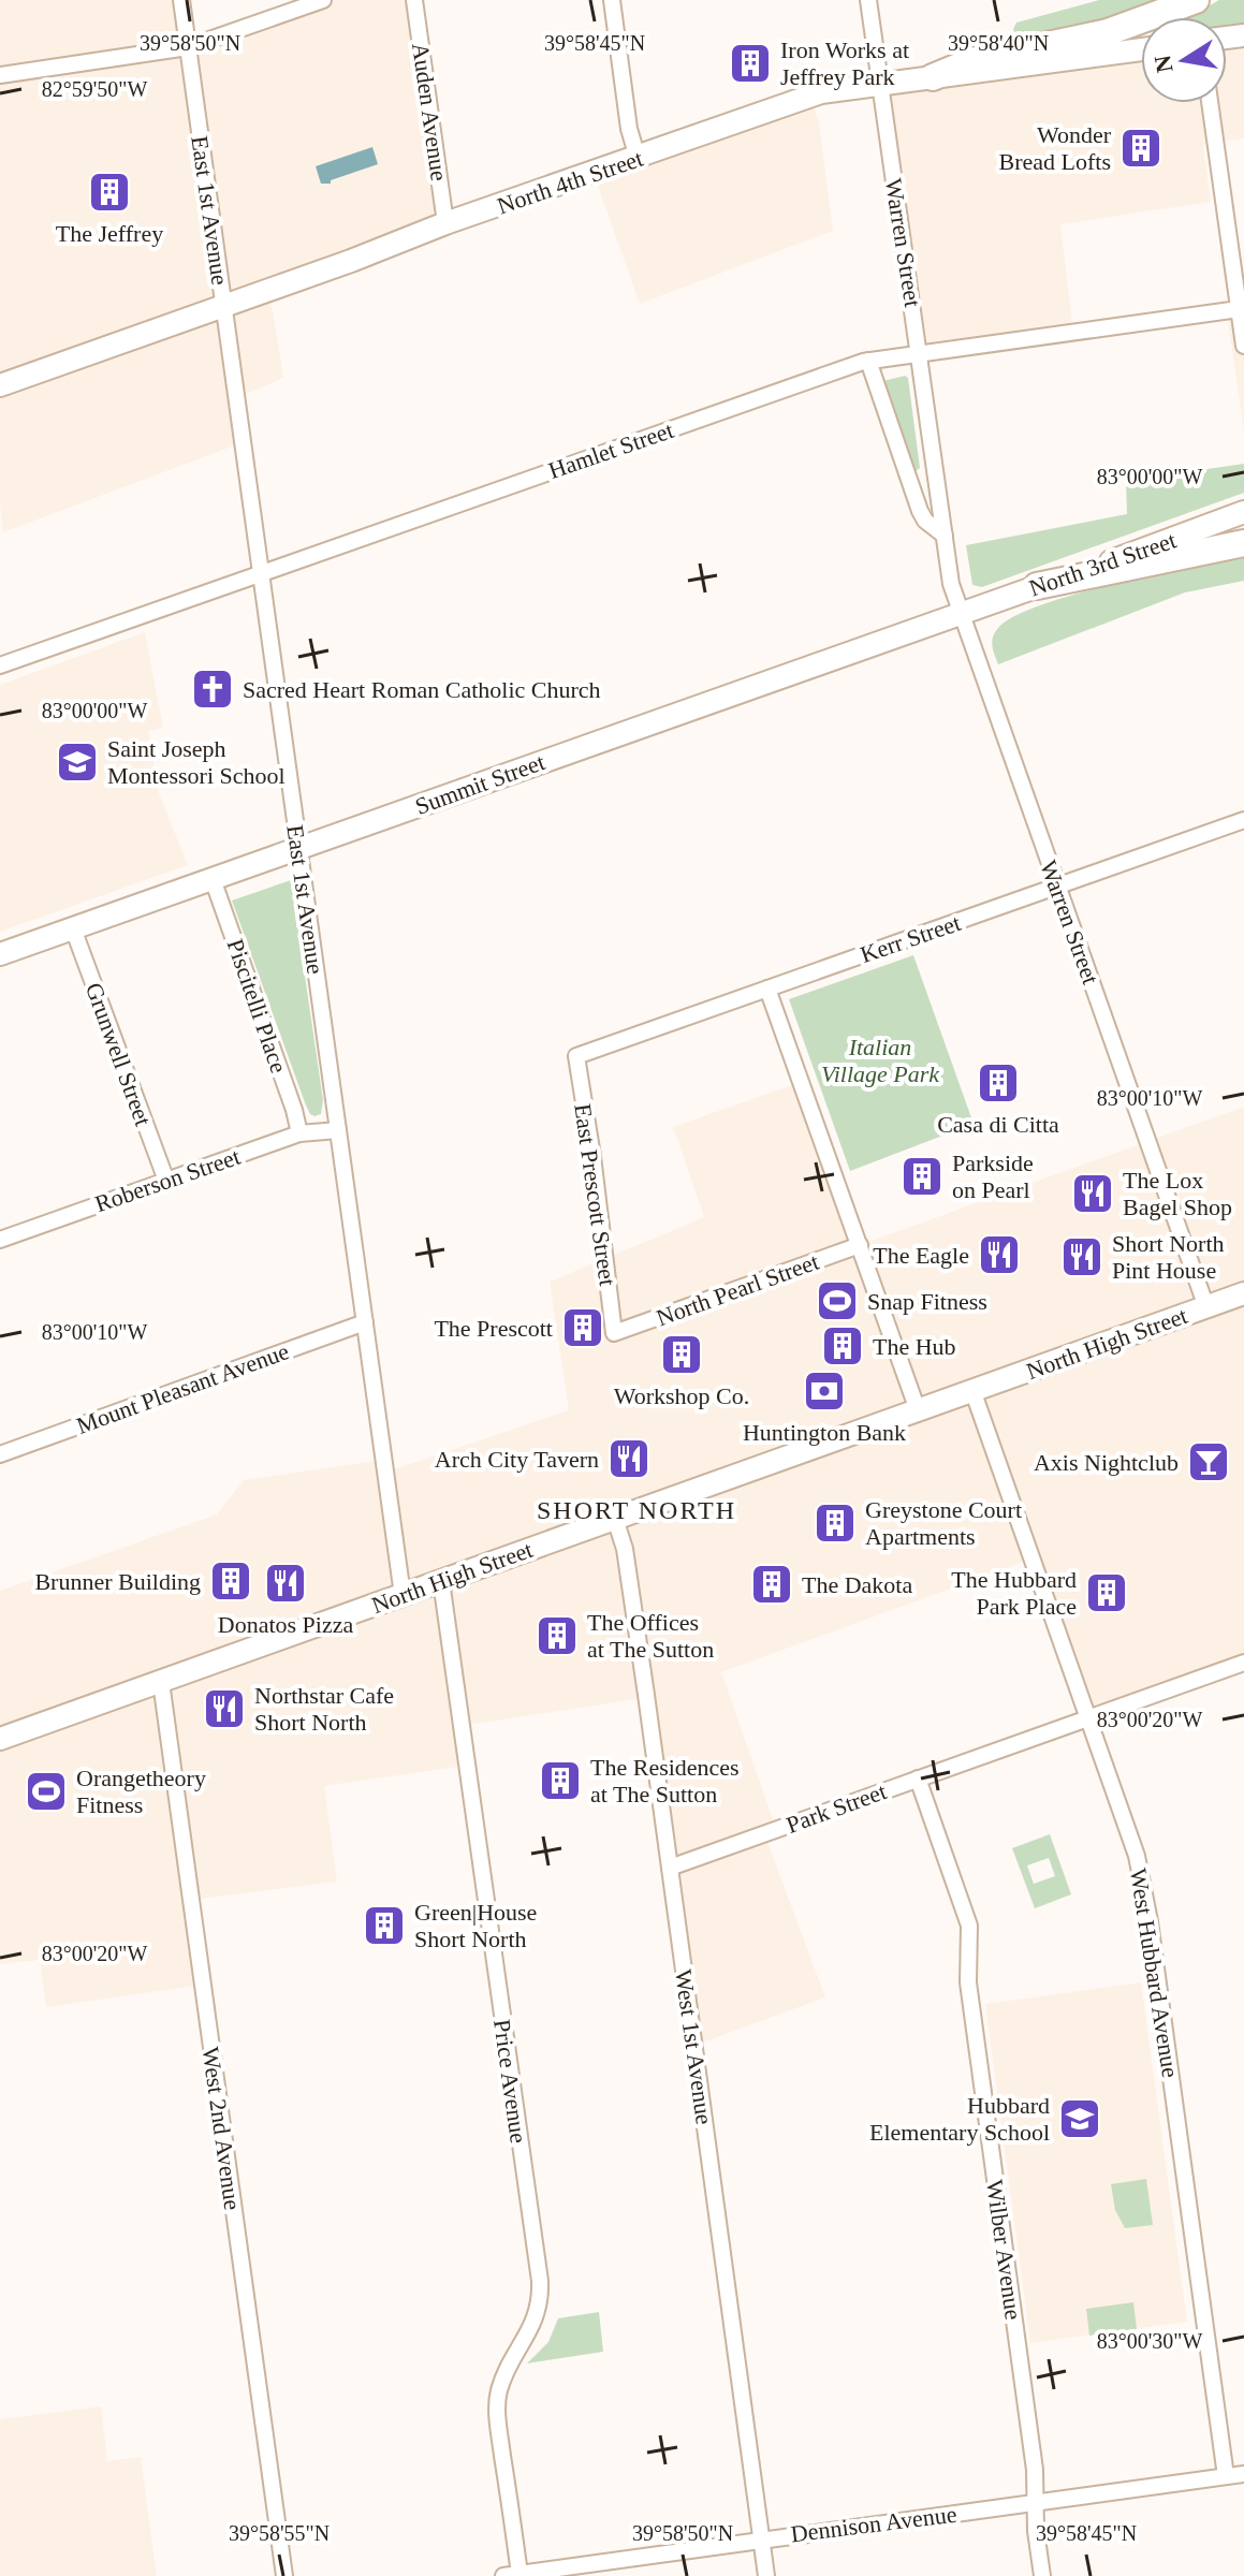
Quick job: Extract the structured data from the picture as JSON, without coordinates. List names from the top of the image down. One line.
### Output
{"streets":{"main road":["North 4th Street","North 3rd Street","Summit Street","North High Street"],"street":["Auden Avenue","East 1st Avenue","Warren Street","Hamlet Street","Kerr Street","Piscitelli Place","Grunwell Street","Roberson Street","East Prescott Street","North Pearl Street","Mount Pleasant Avenue","Park Street","West Hubbard Avenue","West 1st Avenue","Price Avenue","West 2nd Avenue","Wilber Avenue","Dennison Avenue"]},"crossings":[["Auden Avenue","North 4th Street"],["North 4th Street","East 1st Avenue"],["North 4th Street","Warren Street"],["East 1st Avenue","Hamlet Street"],["East 1st Avenue","Summit Street"],["East 1st Avenue","Roberson Street"],["East 1st Avenue","North High Street"],["East 1st Avenue","Mount Pleasant Avenue"],["Warren Street","Hamlet Street"],["Warren Street","North 3rd Street"],["Warren Street","Summit Street"],["Warren Street","Kerr Street"],["Warren Street","North High Street"],["North 3rd Street","Summit Street"],["Summit Street","Piscitelli Place"],["Summit Street","Grunwell Street"],["Kerr Street","East Prescott Street"],["Piscitelli Place","Roberson Street"],["Grunwell Street","Roberson Street"],["East Prescott Street","North Pearl Street"],["North High Street","West Hubbard Avenue"],["North High Street","West 1st Avenue"],["North High Street","Price Avenue"],["North High Street","West 2nd Avenue"],["Park Street","West Hubbard Avenue"],["Park Street","West 1st Avenue"],["Park Street","Wilber Avenue"],["West Hubbard Avenue","Dennison Avenue"],["West 1st Avenue","Dennison Avenue"],["Price Avenue","Dennison Avenue"],["Wilber Avenue","Dennison Avenue"]],"districts":["SHORT NORTH"],"parks":["Italian Village Park"],"places":{"building":["Iron Works at Jeffrey Park","Wonder Bread Lofts","The Jeffrey","Casa di Citta","Parkside on Pearl","The Prescott","The Hub","Workshop Co.","Greystone Court Apartments","Brunner Building","The Dakota","The Hubbard Park Place","The Offices at The Sutton","The Residences at The Sutton","Green|House Short North"],"church":["Sacred Heart Roman Catholic Church"],"school or university":["Saint Joseph Montessori School","Hubbard Elementary School"],"restaurant":["The Lox Bagel Shop","The Eagle","Short North Pint House","Arch City Tavern","Donatos Pizza","Northstar Cafe Short North"],"sports":["Snap Fitness","Orangetheory Fitness"],"bank":["Huntington Bank"],"bar":["Axis Nightclub"]},"north":"left","coordinates":["39°58'50\"N","39°58'45\"N","39°58'40\"N","82°59'50\"W","83°00'00\"W","83°00'10\"W","83°00'20\"W","83°00'30\"W","39°58'55\"N"]}
